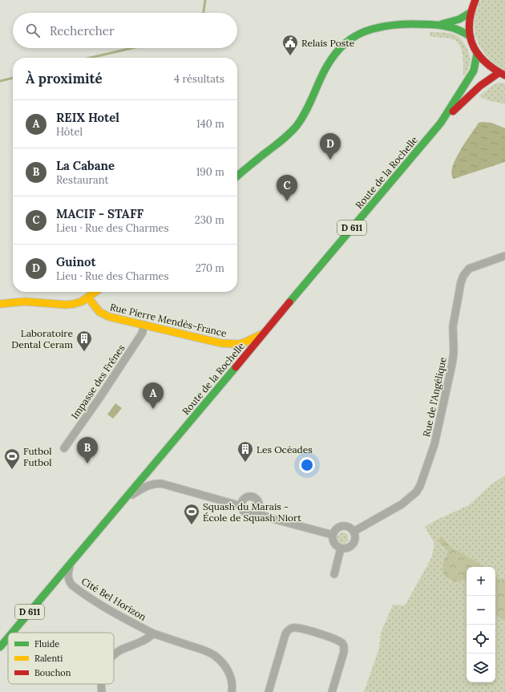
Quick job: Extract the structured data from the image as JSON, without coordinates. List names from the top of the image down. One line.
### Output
{"streets":{"main road":["Route de la Rochelle","D 611","Rue Pierre Mendès-France"],"street":["Impasse des Frênes","Rue de l'Angélique","Cité Bel Horizon"]},"crossings":[["Route de la Rochelle","Rue Pierre Mendès-France"],["Route de la Rochelle","Cité Bel Horizon"],["Rue Pierre Mendès-France","Impasse des Frênes"]],"places":{"public building":["Relais Poste"],"building":["Laboratoire Dental Ceram","Les Océades"],"sports":["Futbol Futbol","Squash du Marais - École de Squash Niort"]},"legend":["Fluide","Ralenti","Bouchon"],"page":{"search":"Rechercher","heading":["À proximité","4 résultats"],"list":[{"mark":"A","name":"REIX Hotel","note":"Hôtel","value":"140 m"},{"mark":"B","name":"La Cabane","note":"Restaurant","value":"190 m"},{"mark":"C","name":"MACIF - STAFF","note":"Lieu · Rue des Charmes","value":"230 m"},{"mark":"D","name":"Guinot","note":"Lieu · Rue des Charmes","value":"270 m"}],"pins":["D","C","A","B"],"map_buttons":["+","−"]}}
